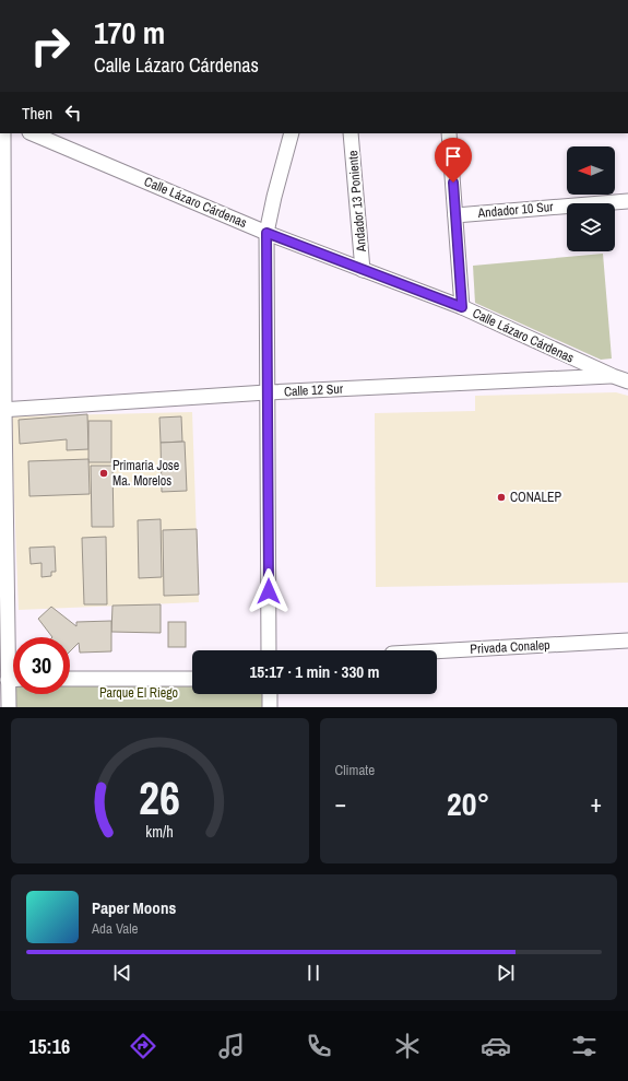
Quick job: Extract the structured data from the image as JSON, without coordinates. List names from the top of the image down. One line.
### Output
{"streets":{"street":["Andador 13 Poniente","Calle Lázaro Cárdenas","Andador 10 Sur","Calle 12 Sur","Privada Conalep"]},"crossings":[["Andador 13 Poniente","Calle Lázaro Cárdenas"],["Calle Lázaro Cárdenas","Calle 12 Sur"]],"parks":["Parque El Riego"],"places":["Primaria Jose Ma. Morelos","CONALEP"],"north":"left","page":{"turn":["170 m","Calle Lázaro Cárdenas"],"then":"Then","limit":"30","trip":"15:17 · 1 min · 330 m","tile":"Climate","heat":["−","20°","+"],"song":["Paper Moons","Ada Vale"],"tabs":"15:16","gauge":["26","km/h"]}}
